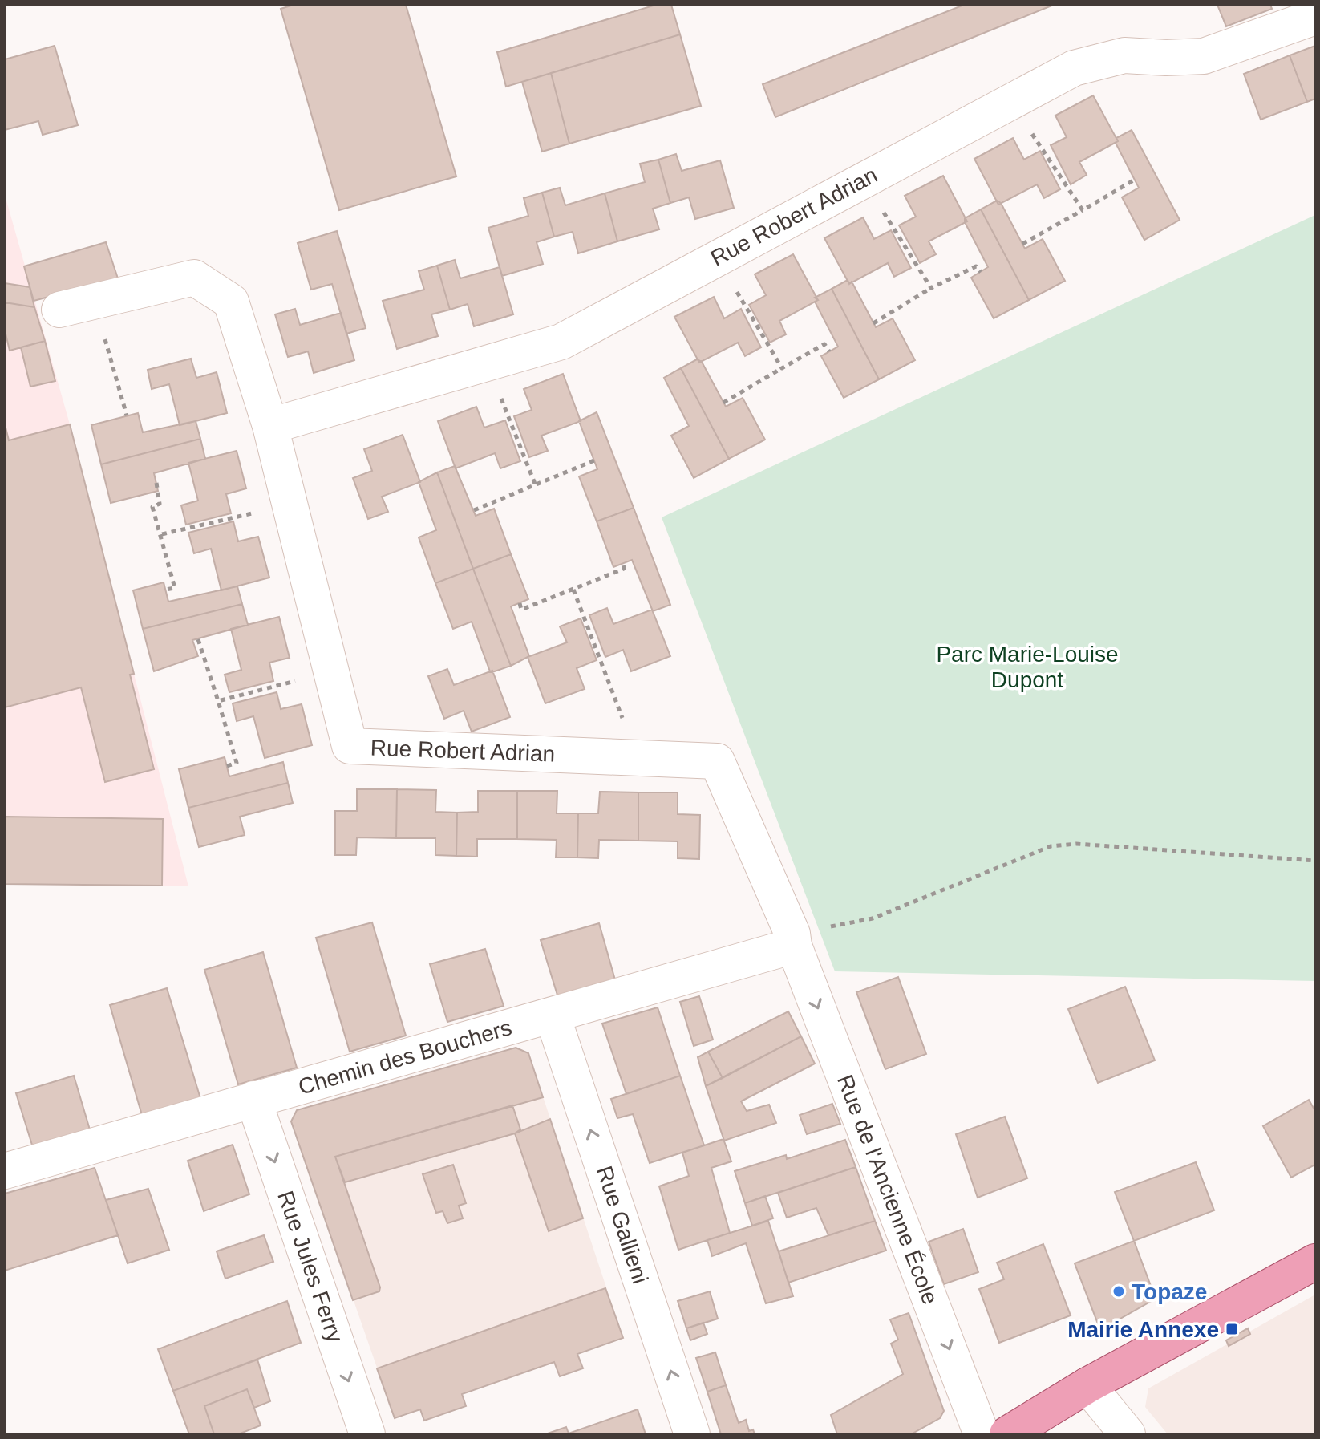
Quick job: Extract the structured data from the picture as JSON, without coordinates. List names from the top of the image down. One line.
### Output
{"streets":{"street":["Rue Robert Adrian","Chemin des Bouchers","Rue de l'Ancienne École","Rue Gallieni","Rue Jules Ferry"]},"crossings":[["Rue Robert Adrian","Chemin des Bouchers"],["Rue Robert Adrian","Rue de l'Ancienne École"],["Chemin des Bouchers","Rue de l'Ancienne École"],["Chemin des Bouchers","Rue Gallieni"],["Chemin des Bouchers","Rue Jules Ferry"]],"one_way":["Rue de l'Ancienne École","Rue Gallieni","Rue Jules Ferry"],"parks":["Parc Marie-Louise Dupont"],"places":{"other":["Topaze"],"transit":["Mairie Annexe"]}}
